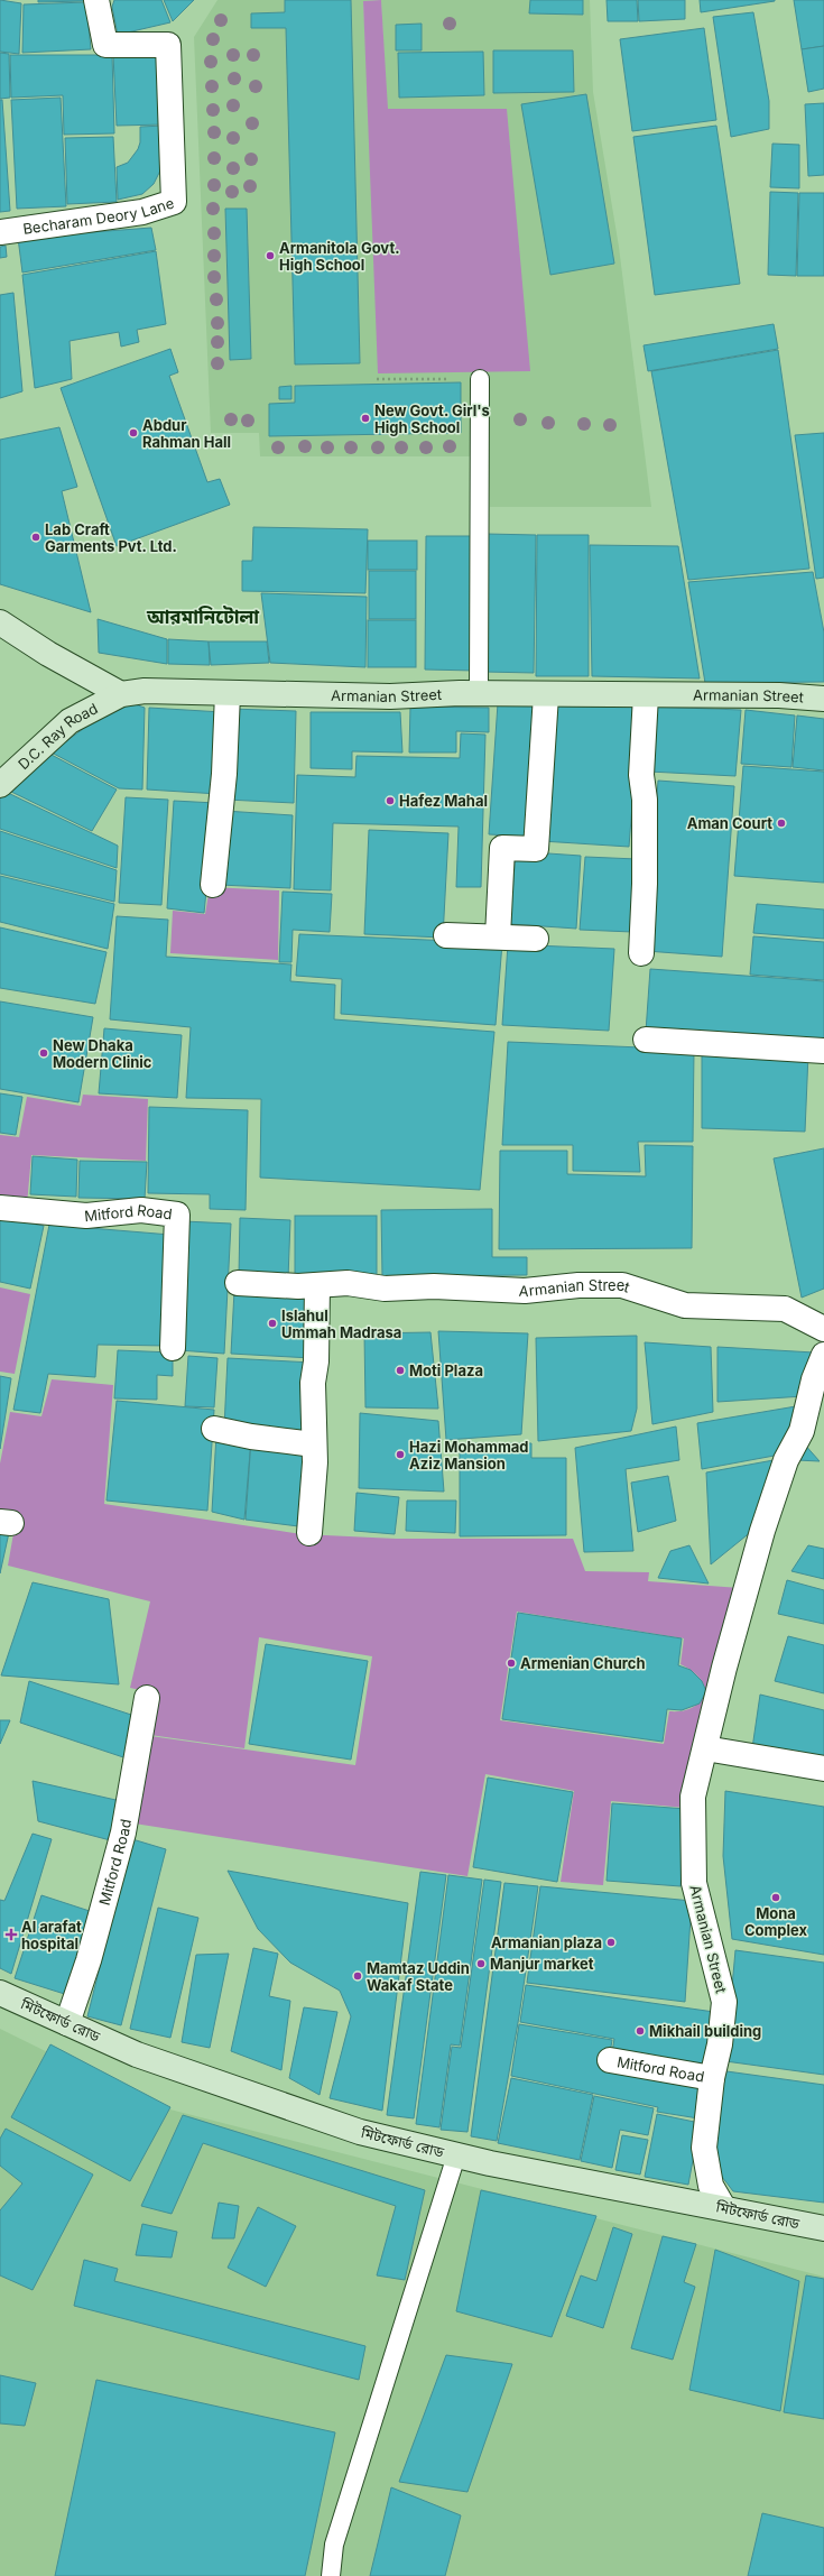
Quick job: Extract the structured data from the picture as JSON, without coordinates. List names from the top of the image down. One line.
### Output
{"streets":{"street":["Becharam Deory Lane","Armanian Street","D.C. Ray Road","Mitford Road","মিটফোর্ড রোড"]},"crossings":[["Armanian Street","D.C. Ray Road"],["Armanian Street","Mitford Road"],["Armanian Street","মিটফোর্ড রোড"],["Mitford Road","মিটফোর্ড রোড"]],"districts":["আরমানিটোলা"],"places":{"other":["Armanitola Govt. High School","New Govt. Girl's High School","Abdur Rahman Hall","Lab Craft Garments Pvt. Ltd.","Hafez Mahal","Aman Court","New Dhaka Modern Clinic","Islahul Ummah Madrasa","Moti Plaza","Hazi Mohammad Aziz Mansion","Armenian Church","Mona Complex","Armanian plaza","Manjur market","Mamtaz Uddin Wakaf State","Mikhail building"],"health":["Al arafat hospital"]}}
